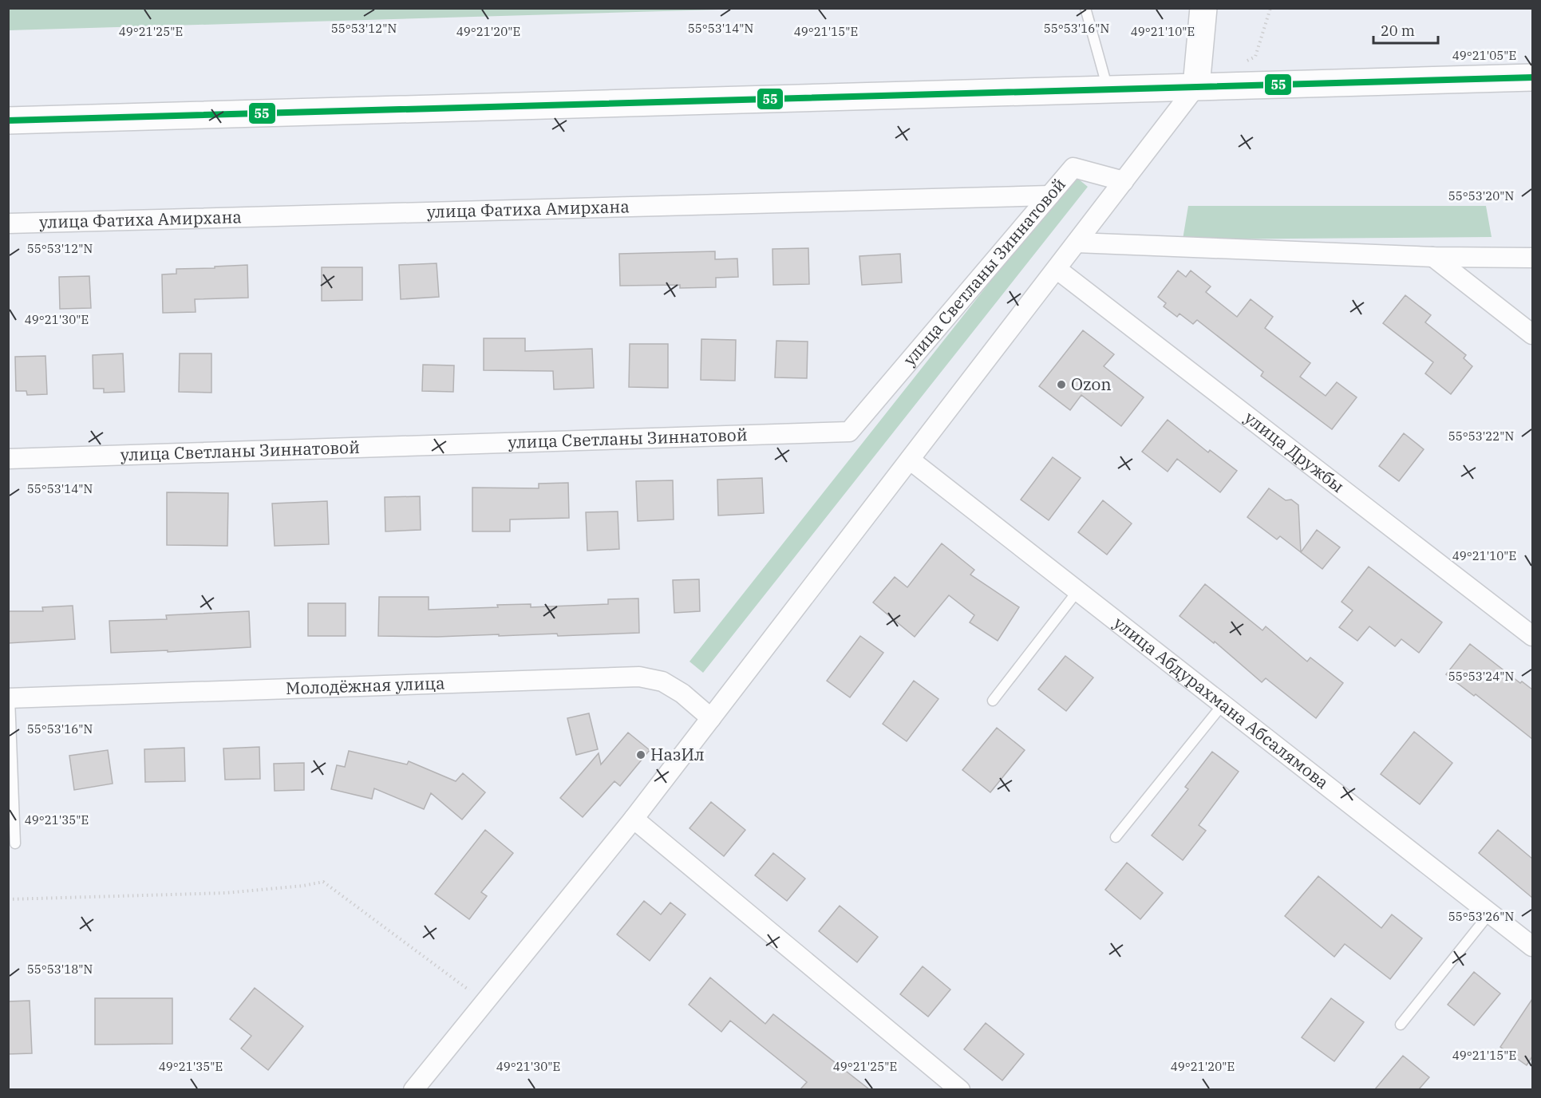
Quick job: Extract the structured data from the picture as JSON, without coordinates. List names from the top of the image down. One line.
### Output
{"streets":{"street":["улица Фатиха Амирхана","улица Светланы Зиннатовой","улица Дружбы","Молодёжная улица","улица Абдурахмана Абсалямова"]},"crossings":[["улица Фатиха Амирхана","улица Светланы Зиннатовой"]],"places":["Ozon","НазИл"],"lines":["transit line 55"],"scale_bar":"20 m","coordinates":["55°53'12\"N","55°53'14\"N","55°53'16\"N","49°21'10\"E","49°21'25\"E","49°21'20\"E","49°21'15\"E","49°21'05\"E","55°53'20\"N","49°21'30\"E","55°53'22\"N","55°53'24\"N","49°21'35\"E","55°53'26\"N","55°53'18\"N"]}
